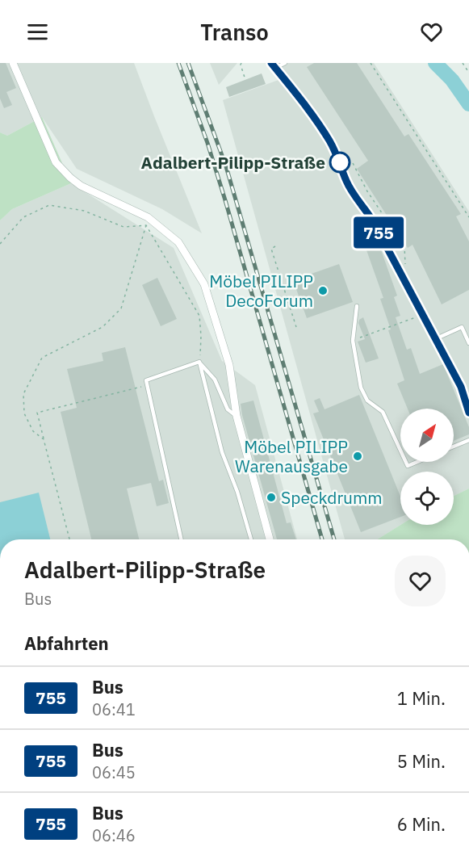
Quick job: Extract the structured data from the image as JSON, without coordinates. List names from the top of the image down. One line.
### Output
{"places":["Adalbert-Pilipp-Straße","Möbel PILIPP DecoForum","Möbel PILIPP Warenausgabe","Speckdrumm"],"lines":["bus line 755"],"north":"top right","page":{"header":"Transo","on_map":"755","heading":[["Adalbert-Pilipp-Straße","Bus"],"Abfahrten"],"list":[{"mark":"755","name":"Bus","note":"06:41","value":"1 Min."},{"mark":"755","name":"Bus","note":"06:45","value":"5 Min."},{"mark":"755","name":"Bus","note":"06:46","value":"6 Min."}]}}
